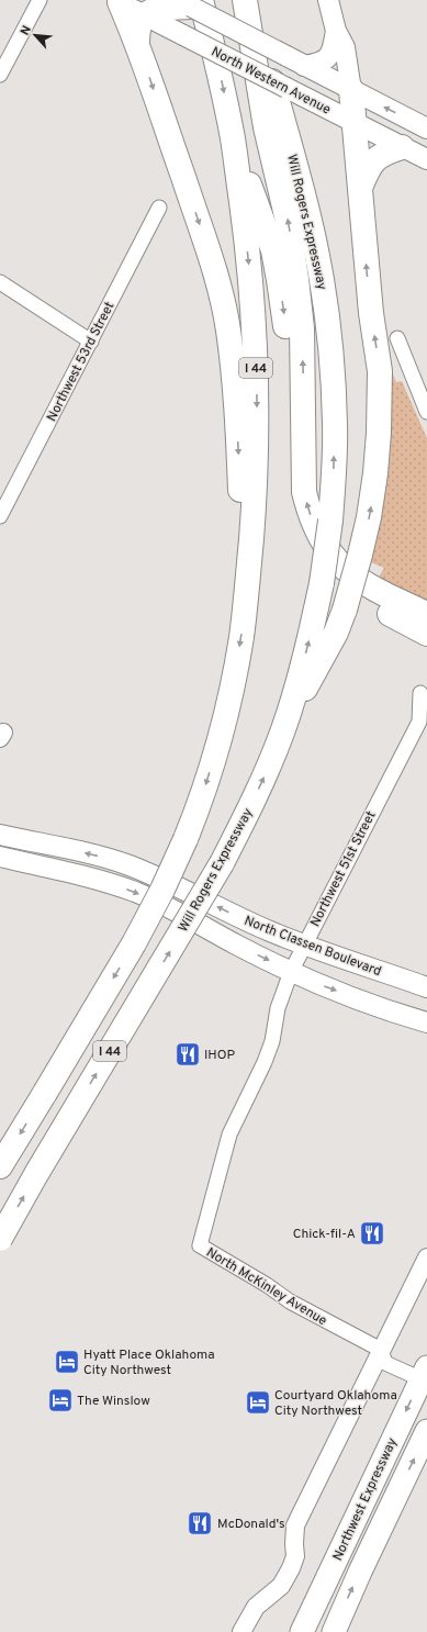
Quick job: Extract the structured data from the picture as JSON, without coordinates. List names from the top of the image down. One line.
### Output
{"streets":{"highway":["Will Rogers Expressway","I 44","Northwest Expressway"],"main road":["North Western Avenue","North Classen Boulevard"],"street":["Northwest 53rd Street","Northwest 51st Street","North McKinley Avenue"]},"crossings":[["North Western Avenue","I 44"],["Northwest 51st Street","North Classen Boulevard"],["Northwest 51st Street","North McKinley Avenue"],["North McKinley Avenue","Northwest Expressway"]],"places":{"restaurant":["IHOP","Chick-fil-A","McDonald's"],"hotel":["Hyatt Place Oklahoma City Northwest","The Winslow","Courtyard Oklahoma City Northwest"]},"north":"top left"}
